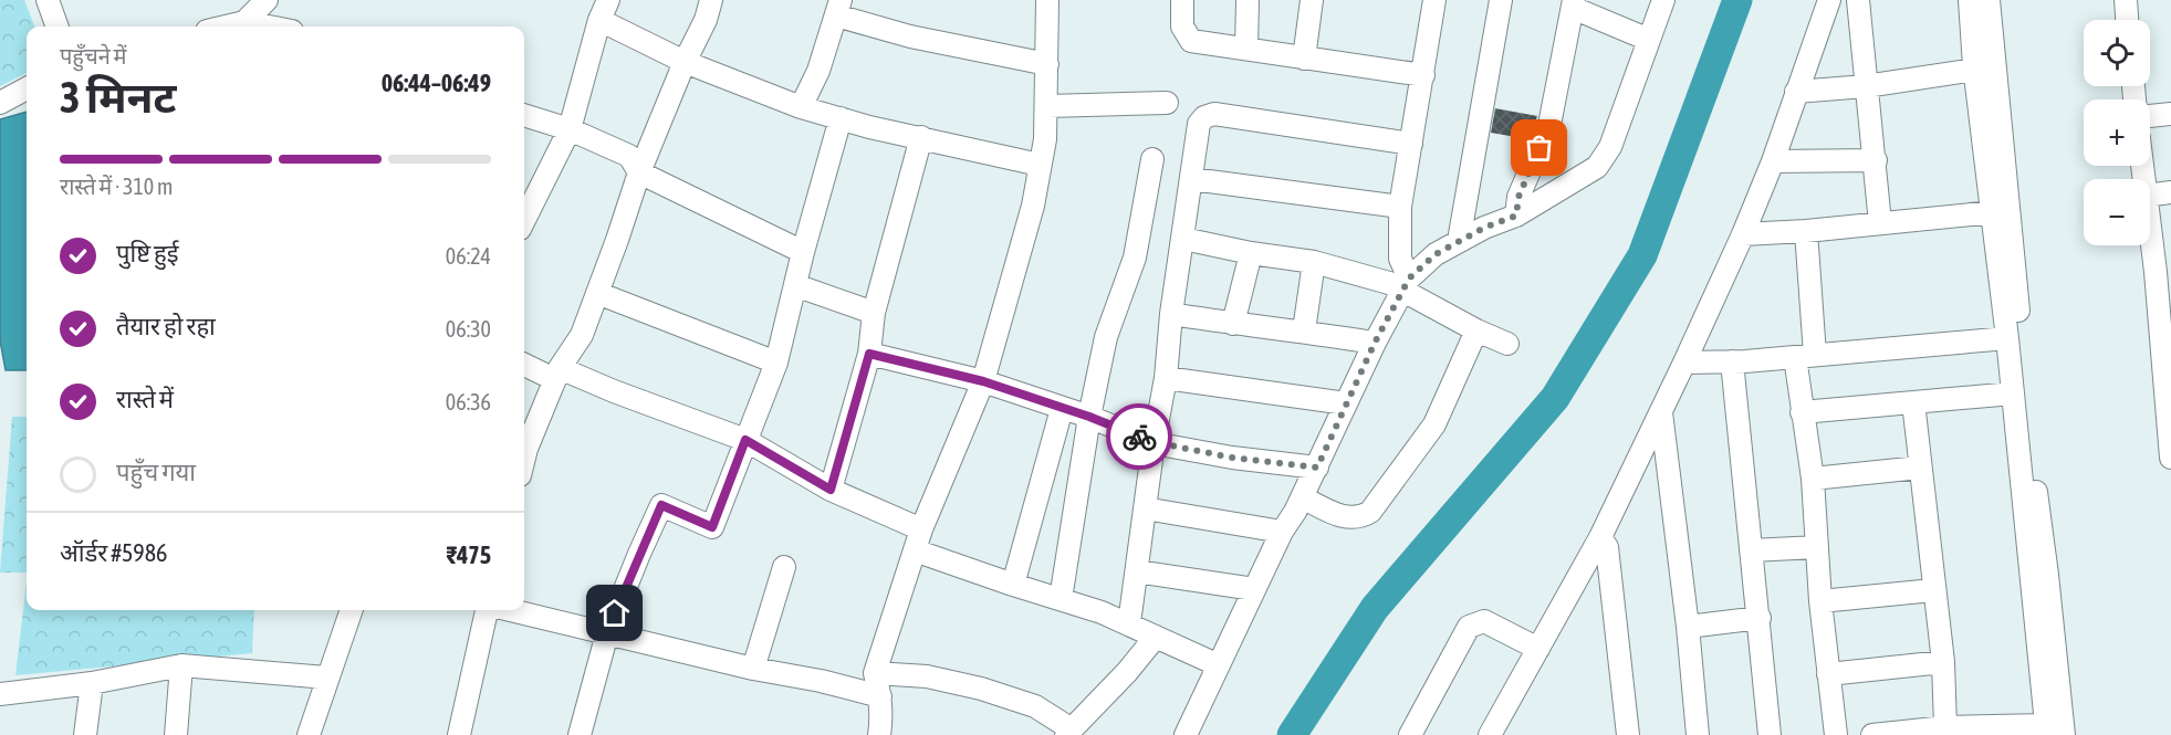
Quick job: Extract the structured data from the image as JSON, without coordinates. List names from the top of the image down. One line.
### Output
{"page":{"map_buttons":["+","−"],"heading":["3 मिनट","पहुँचने में","06:44–06:49"],"panel":["ऑर्डर #5986","₹475"],"bar":"रास्ते में · 310 m","list":[["पुष्टि हुई","06:24"],["तैयार हो रहा","06:30"],["रास्ते में","06:36"],"पहुँच गया"]}}
